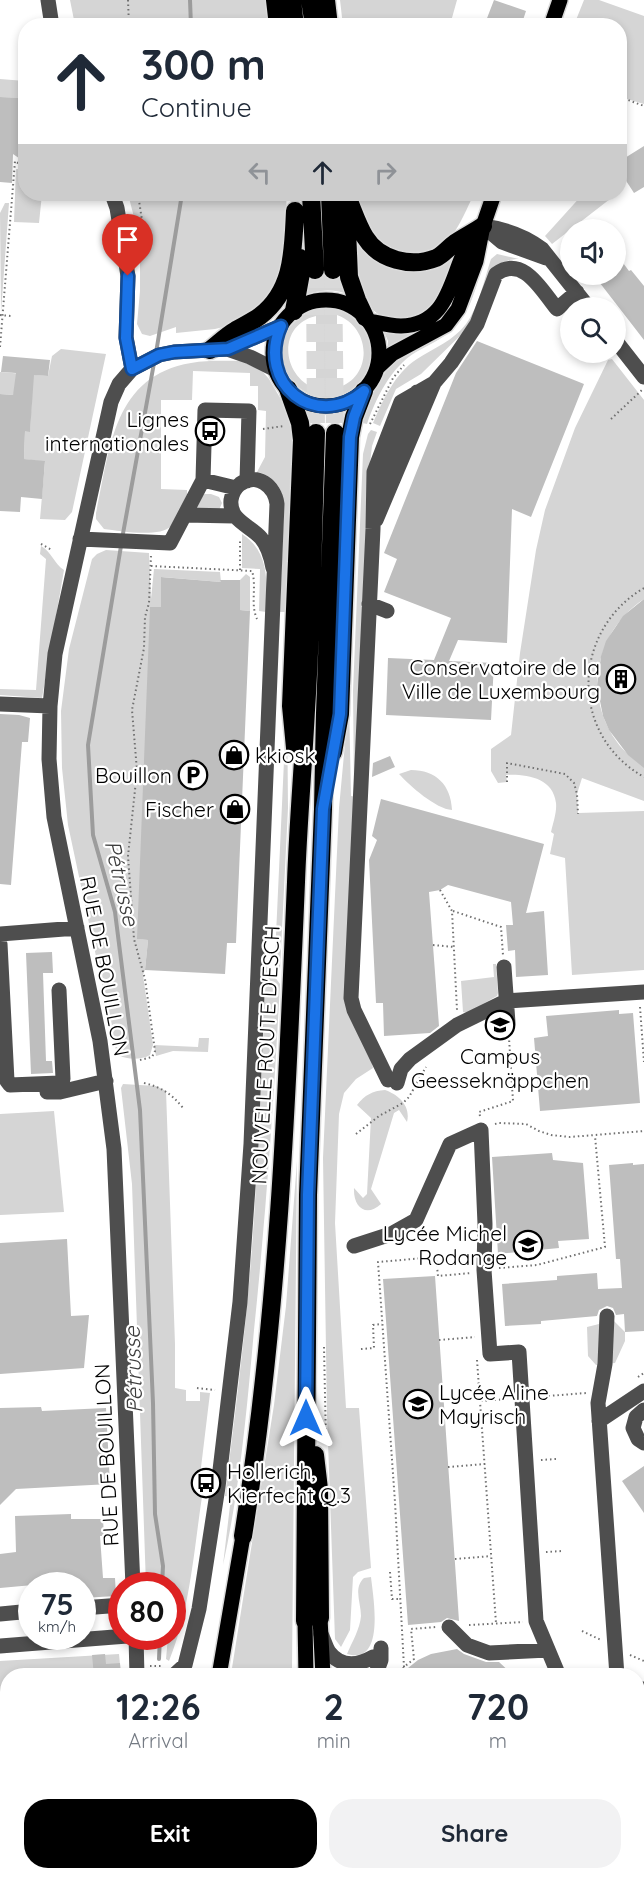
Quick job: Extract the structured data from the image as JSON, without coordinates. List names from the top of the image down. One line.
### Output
{"streets":{"highway":["NOUVELLE ROUTE D'ESCH"],"street":["RUE DE BOUILLON"]},"water":["Pétrusse"],"places":{"bus stop":["Lignes internationales","Hollerich, Kierfecht Q.3"],"building":["Conservatoire de la Ville de Luxembourg"],"shop":["kkiosk","Fischer"],"parking":["Bouillon"],"school or university":["Campus Geesseknäppchen","Lycée Michel Rodange","Lycée Aline Mayrisch"]},"page":{"turn":["300 m","Continue"],"speed":"75 km/h","limit":"80","eta":["12:26","Arrival","2","min","720","m"],"buttons":["Exit","Share"]}}
